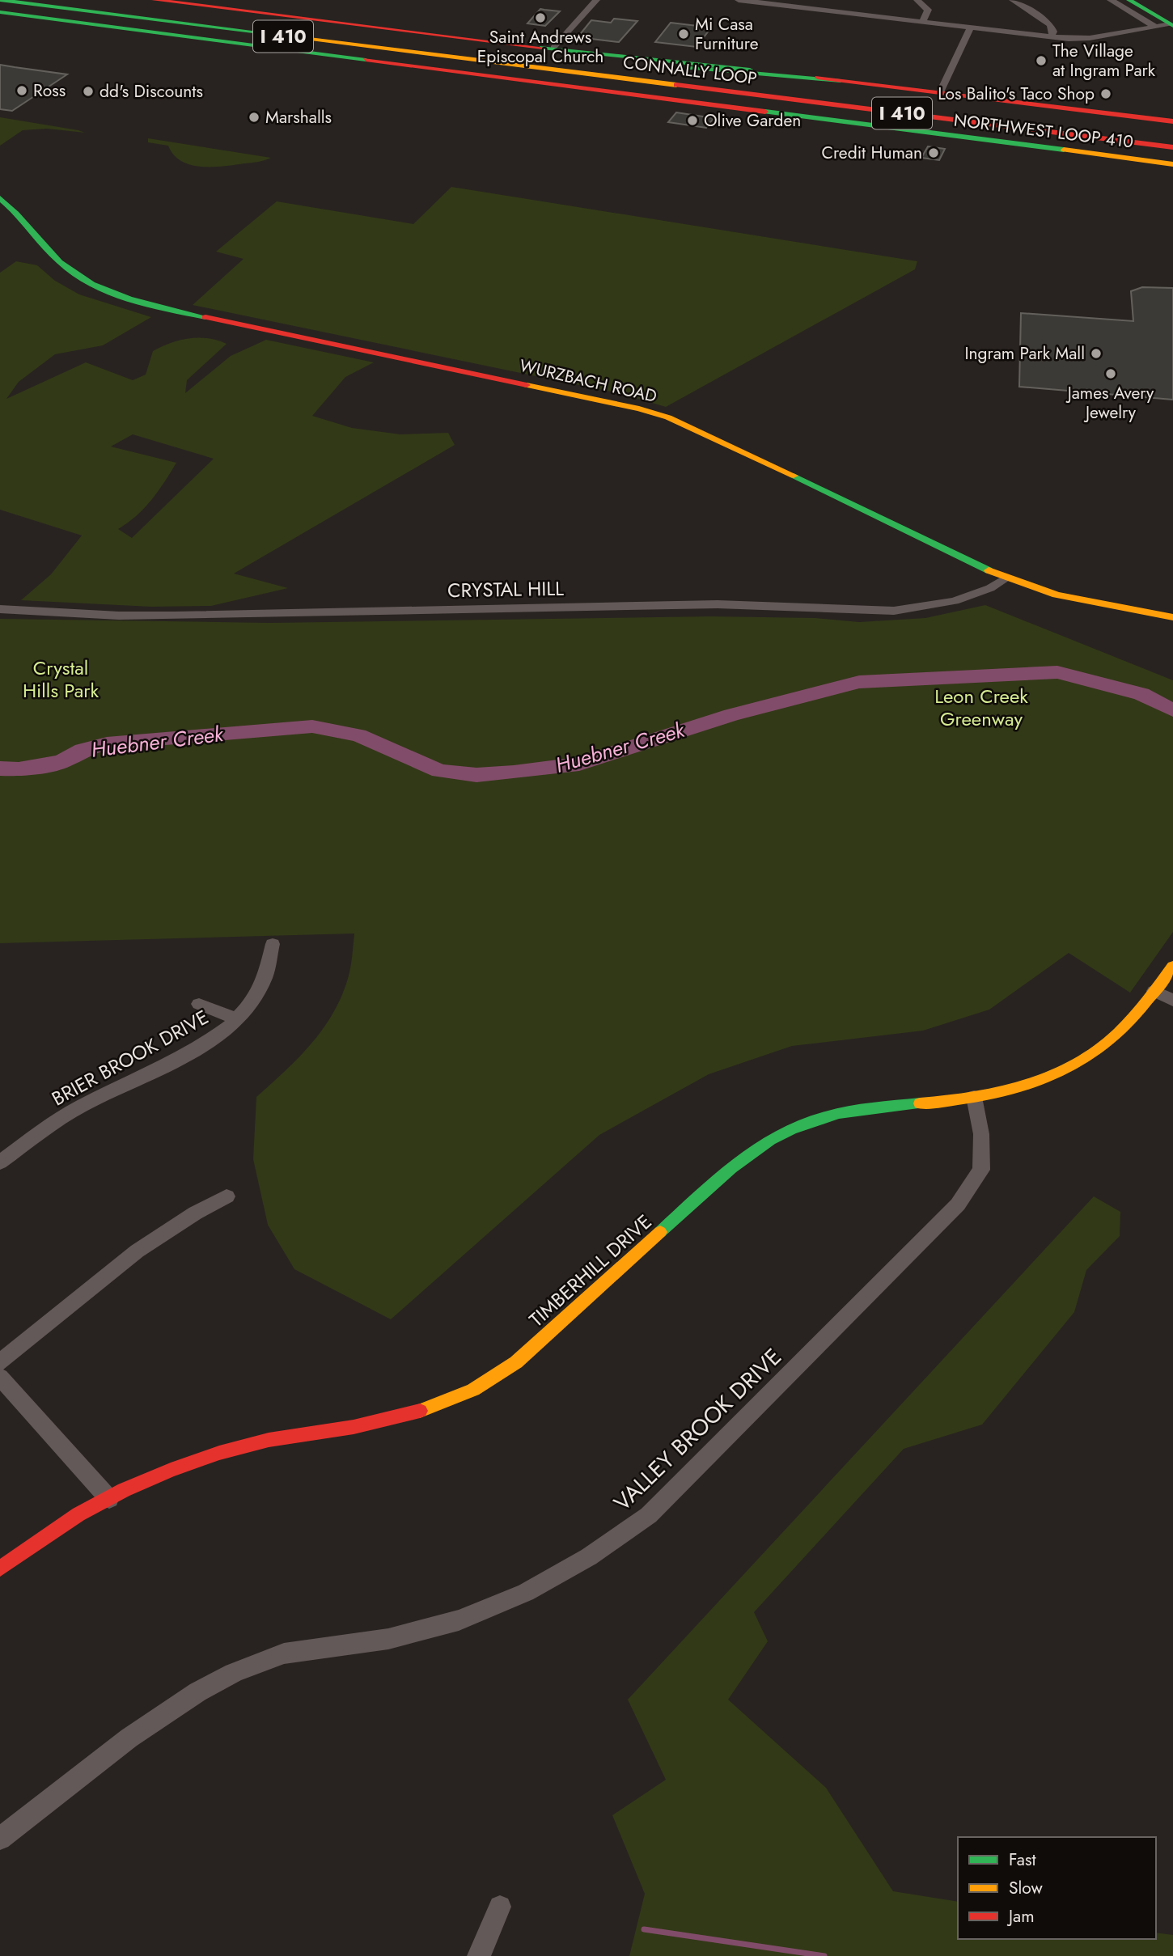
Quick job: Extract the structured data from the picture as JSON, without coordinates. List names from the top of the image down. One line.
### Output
{"streets":{"main road":["I 410","CONNALLY LOOP","NORTHWEST LOOP 410","WURZBACH ROAD","TIMBERHILL DRIVE"],"street":["CRYSTAL HILL","BRIER BROOK DRIVE","VALLEY BROOK DRIVE"]},"crossings":[["WURZBACH ROAD","CRYSTAL HILL"],["TIMBERHILL DRIVE","VALLEY BROOK DRIVE"]],"water":["Huebner Creek"],"parks":["Crystal Hills Park","Leon Creek Greenway"],"places":["Saint Andrews Episcopal Church","Mi Casa Furniture","The Village at Ingram Park","Ross","dd's Discounts","Los Balito's Taco Shop","Marshalls","Olive Garden","Credit Human","Ingram Park Mall","James Avery Jewelry"],"legend":["Fast","Slow","Jam"]}
